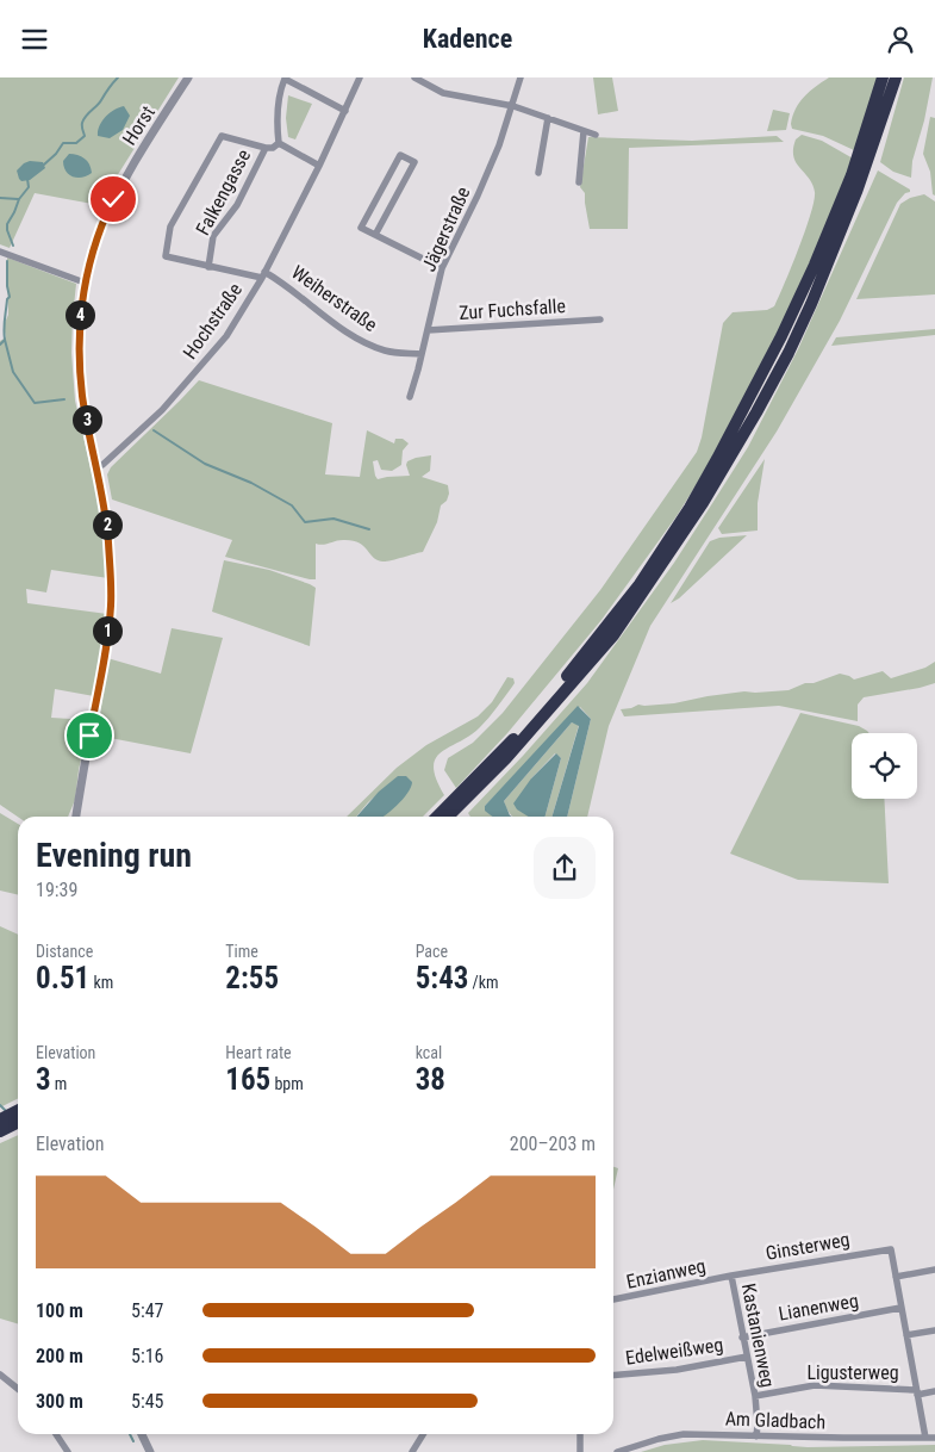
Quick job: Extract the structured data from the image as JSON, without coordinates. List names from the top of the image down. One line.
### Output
{"streets":{"street":["Horst","Falkengasse","Jägerstraße","Weiherstraße","Zur Fuchsfalle","Hochstraße","Ginsterweg","Enzianweg","Lianenweg","Kastanienweg","Edelweißweg","Ligusterweg","Am Gladbach"]},"crossings":[["Horst","Hochstraße"],["Falkengasse","Weiherstraße"],["Jägerstraße","Weiherstraße"],["Jägerstraße","Zur Fuchsfalle"],["Weiherstraße","Hochstraße"],["Ginsterweg","Enzianweg"],["Ginsterweg","Kastanienweg"],["Enzianweg","Kastanienweg"],["Lianenweg","Kastanienweg"],["Kastanienweg","Edelweißweg"],["Kastanienweg","Ligusterweg"],["Kastanienweg","Am Gladbach"]],"page":{"header":"Kadence","pins":["4","3","2","1"],"heading":["Evening run","19:39"],"stats":[["Distance","0.51 km"],["Time","2:55"],["Pace","5:43 /km"],["Elevation","3 m"],["Heart rate","165 bpm"],["kcal","38"]],"chart":["Elevation","200–203 m"],"list":[{"name":"100 m","note":"5:47"},{"name":"200 m","note":"5:16"},{"name":"300 m","note":"5:45"}]}}
